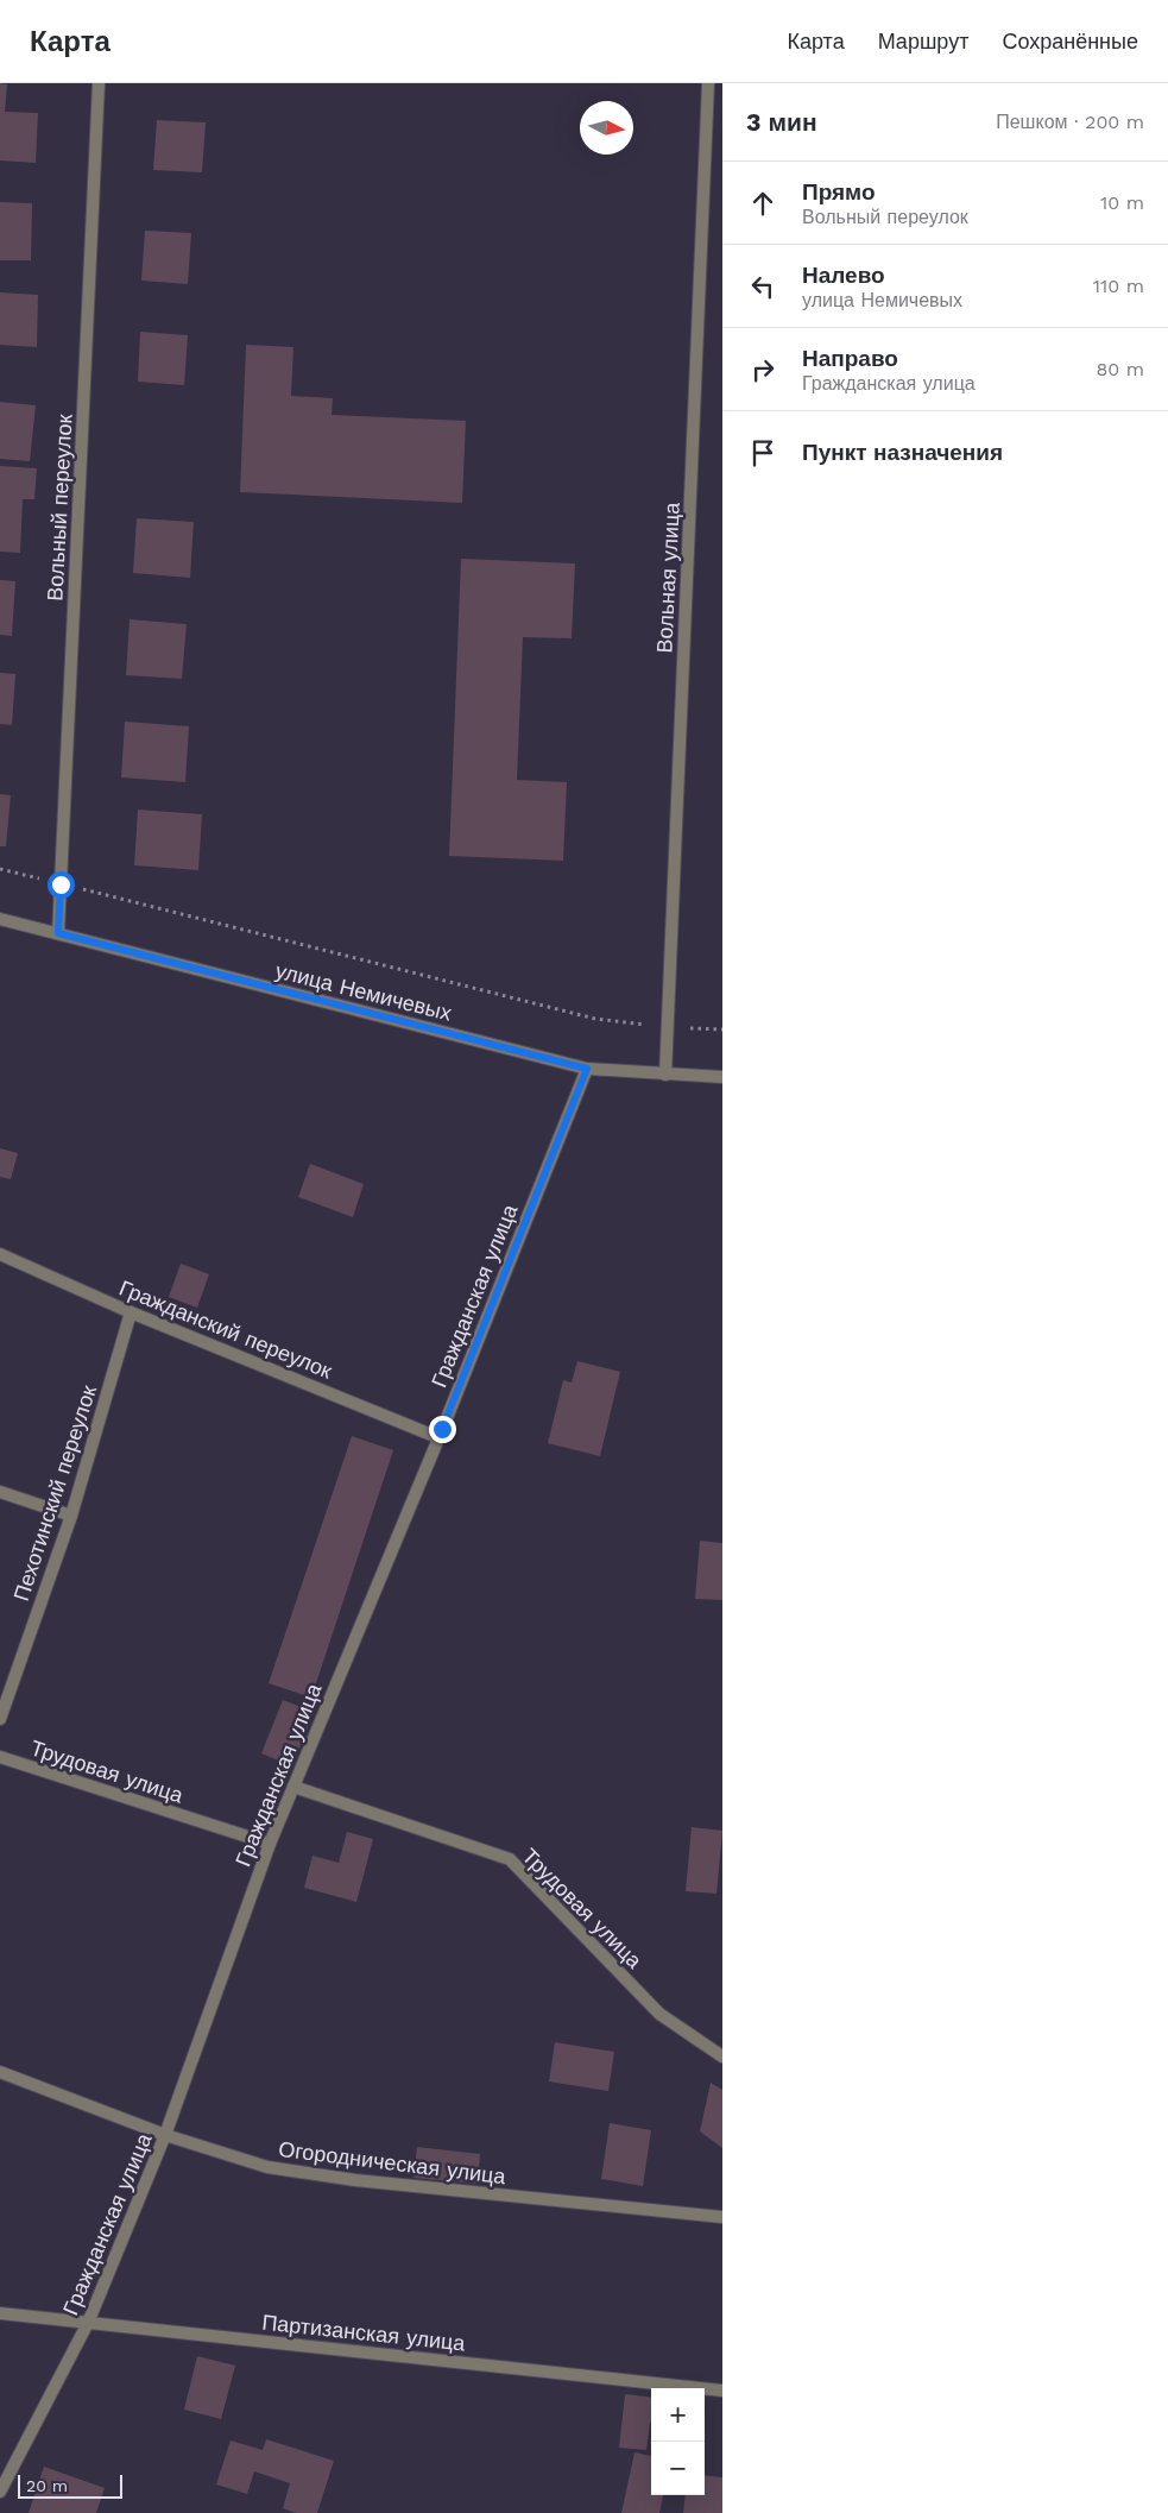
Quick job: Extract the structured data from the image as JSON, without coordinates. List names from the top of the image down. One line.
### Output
{"streets":{"street":["Вольный переулок","Вольная улица","улица Немичевых","Гражданская улица","Гражданский переулок","Пехотинский переулок","Трудовая улица","Огородническая улица","Партизанская улица"]},"crossings":[["Вольный переулок","улица Немичевых"],["Вольная улица","улица Немичевых"],["улица Немичевых","Гражданская улица"],["Гражданская улица","Гражданский переулок"],["Гражданская улица","Трудовая улица"],["Гражданская улица","Огородническая улица"],["Гражданская улица","Партизанская улица"],["Гражданский переулок","Пехотинский переулок"]],"scale_bar":"20 m","north":"right","page":{"header":"Карта","nav":["Карта","Маршрут","Сохранённые"],"heading":["3 мин","Пешком · 200 m"],"list":[["Прямо","Вольный переулок","10 m"],["Налево","улица Немичевых","110 m"],["Направо","Гражданская улица","80 m"],"Пункт назначения"],"map_buttons":["+","−"],"scale":"20 m"}}
